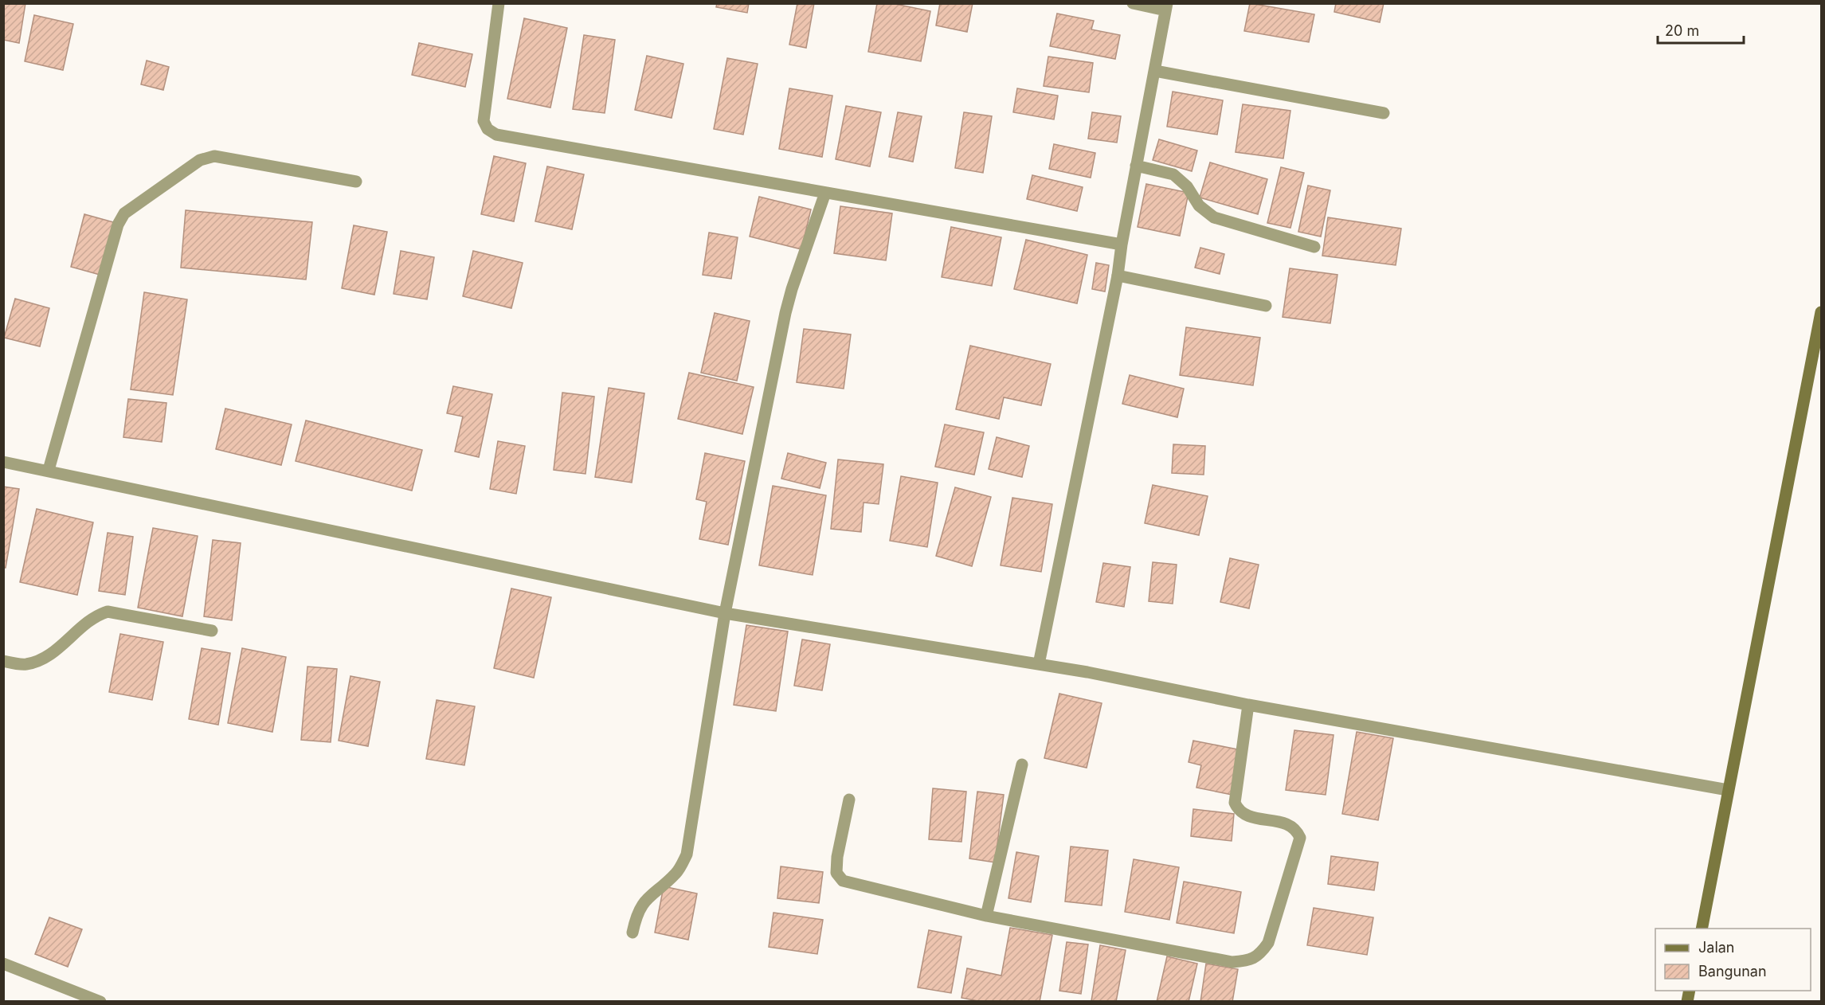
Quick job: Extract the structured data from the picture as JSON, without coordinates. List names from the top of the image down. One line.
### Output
{"legend":["Jalan","Bangunan"],"scale_bar":"20 m"}
